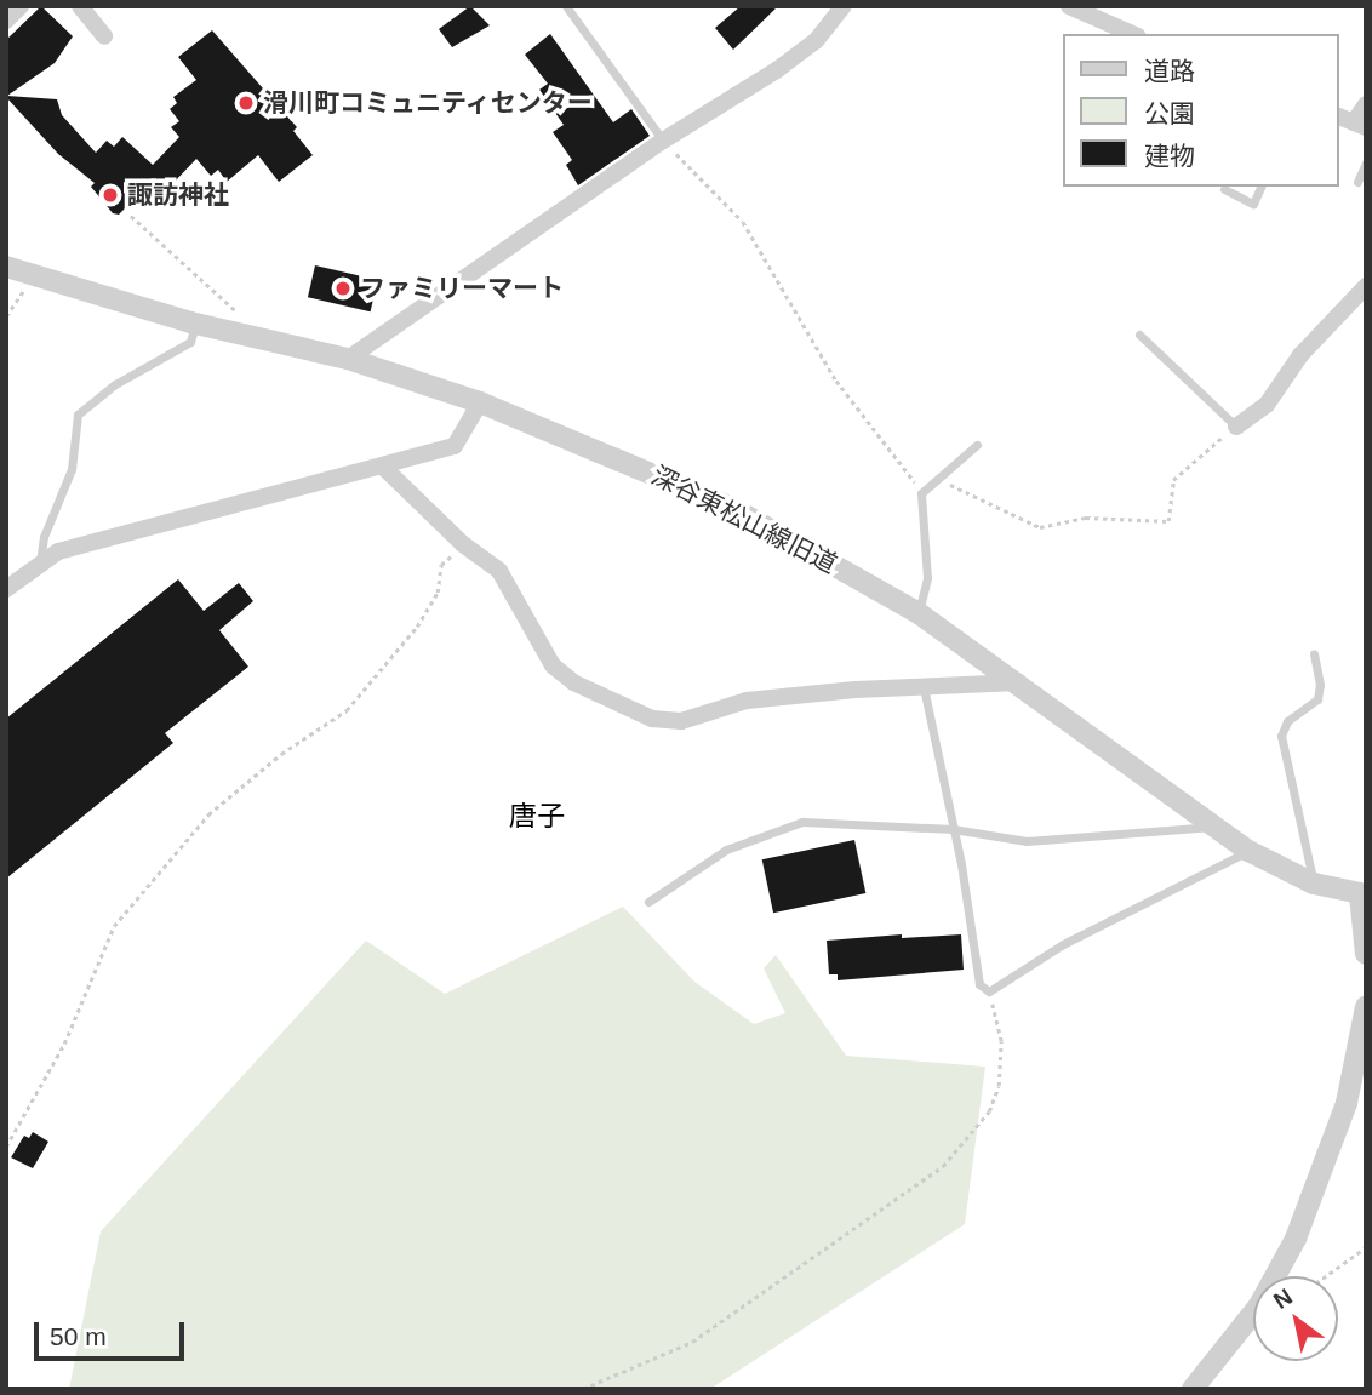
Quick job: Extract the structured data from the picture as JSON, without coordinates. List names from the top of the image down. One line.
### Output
{"streets":{"street":["深谷東松山線旧道"]},"districts":["唐子"],"places":["滑川町コミュニティセンター","諏訪神社","ファミリーマート"],"legend":["道路","公園","建物"],"scale_bar":"50 m","north":"top left"}
